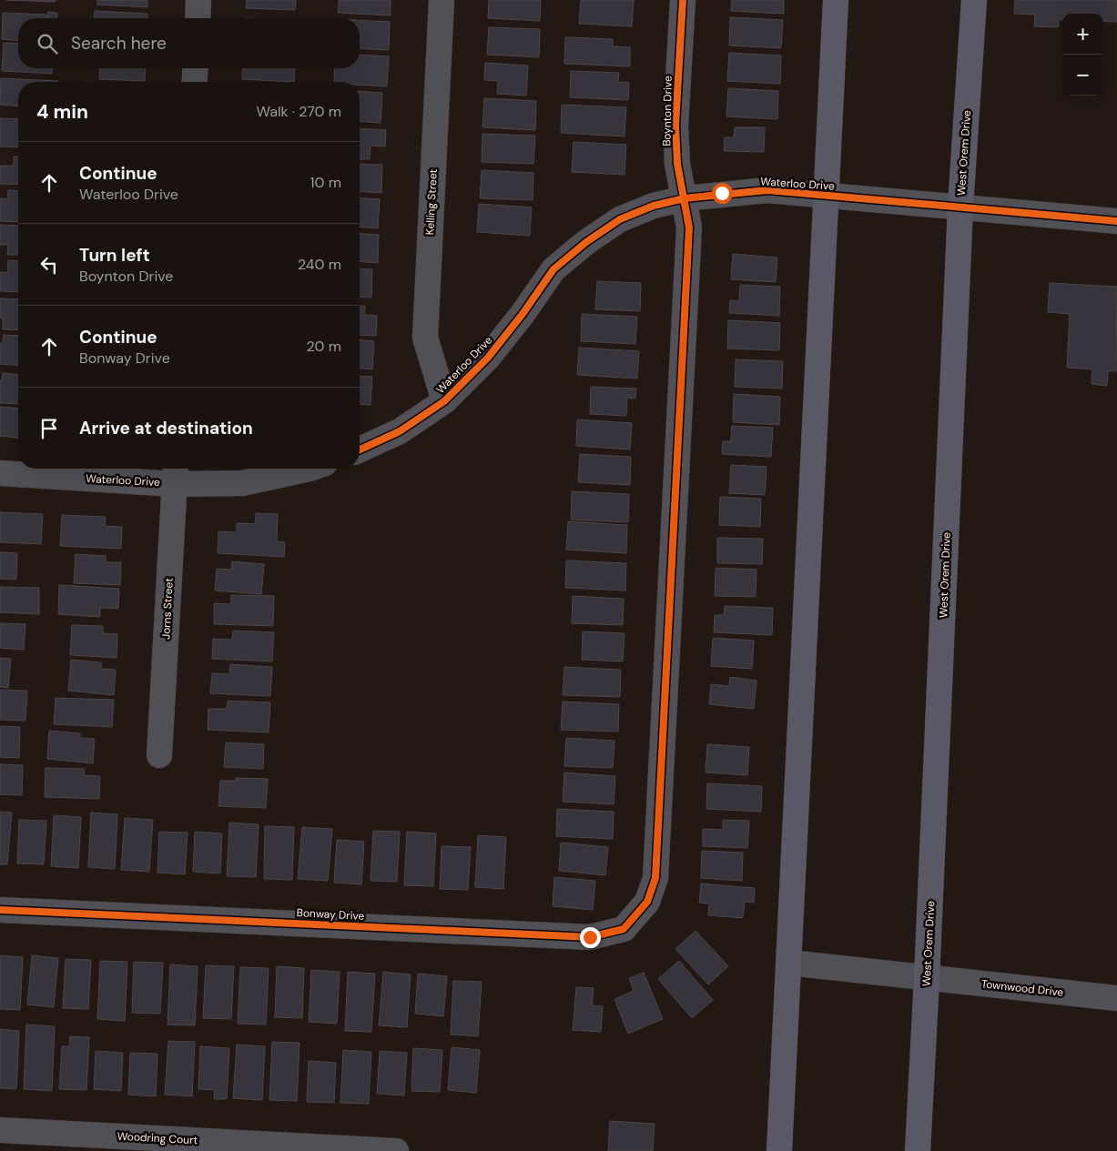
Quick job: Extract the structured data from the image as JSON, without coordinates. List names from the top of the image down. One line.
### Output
{"streets":{"main road":["West Orem Drive"],"street":["Boynton Drive","Waterloo Drive","Kelling Street","Jorns Street","Bonway Drive","Townwood Drive","Woodring Court"]},"crossings":[["Boynton Drive","Waterloo Drive"],["Boynton Drive","Bonway Drive"],["West Orem Drive","Waterloo Drive"],["West Orem Drive","Townwood Drive"],["Waterloo Drive","Kelling Street"],["Waterloo Drive","Jorns Street"]],"page":{"map_buttons":["+","−"],"search":"Search here","heading":["4 min","Walk · 270 m"],"list":[["Continue","Waterloo Drive","10 m"],["Turn left","Boynton Drive","240 m"],["Continue","Bonway Drive","20 m"],"Arrive at destination"]}}
